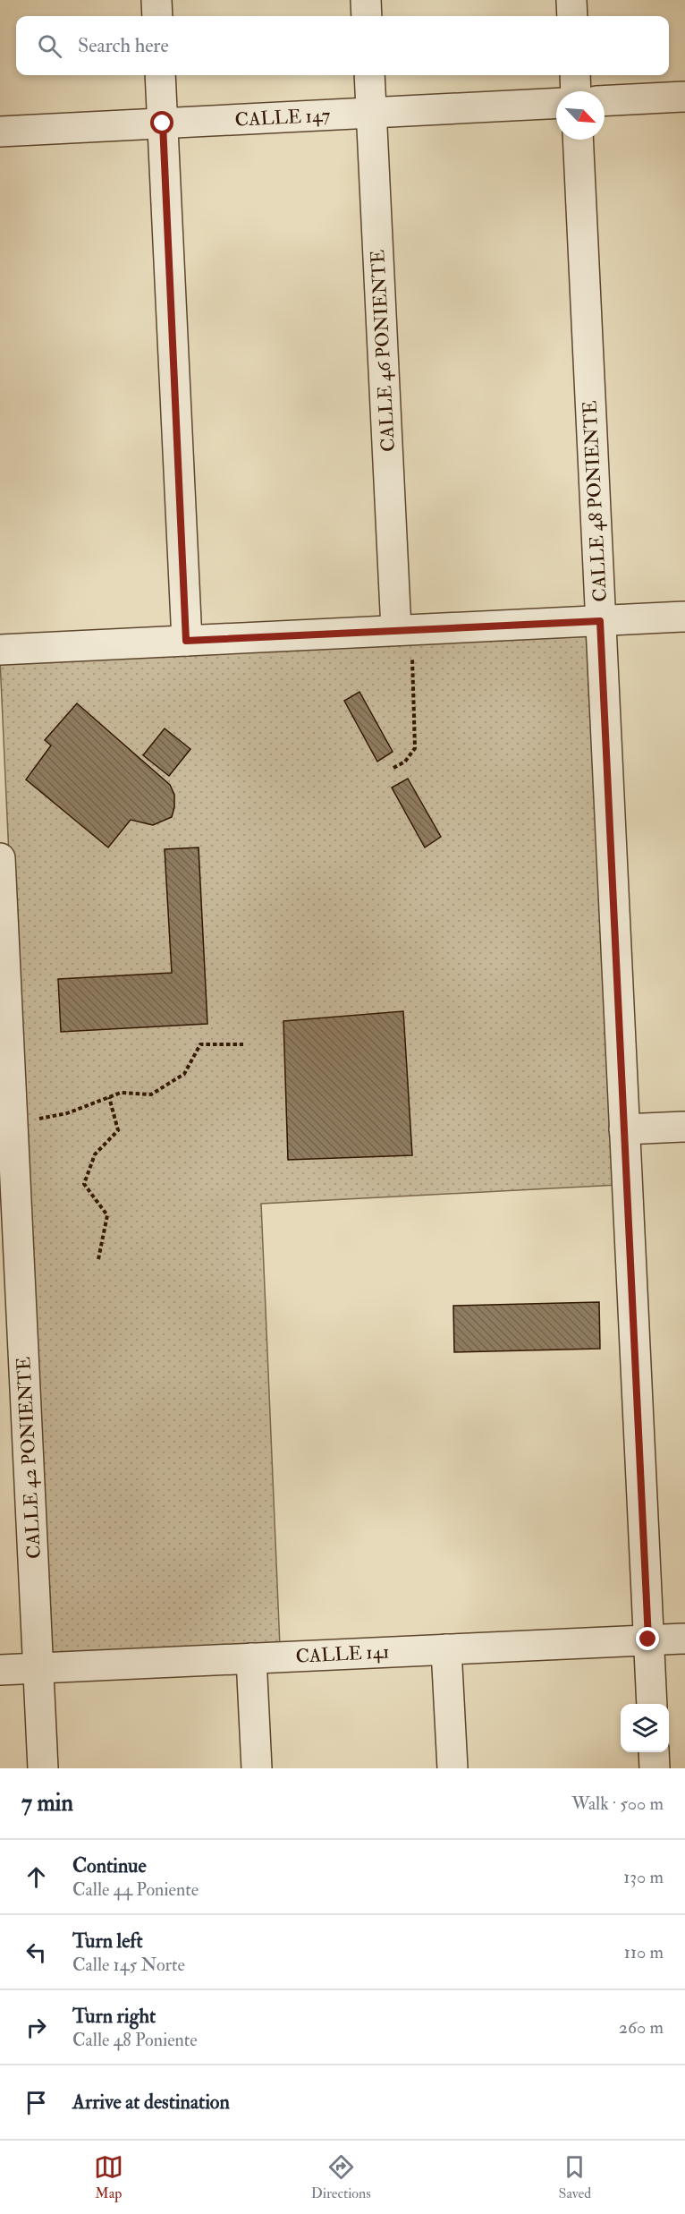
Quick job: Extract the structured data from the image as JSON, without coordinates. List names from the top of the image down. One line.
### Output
{"streets":{"street":["CALLE 147","CALLE 46 PONIENTE","CALLE 48 PONIENTE","CALLE 42 PONIENTE","CALLE 141"]},"crossings":[["CALLE 147","CALLE 46 PONIENTE"],["CALLE 48 PONIENTE","CALLE 141"],["CALLE 42 PONIENTE","CALLE 141"]],"north":"bottom right","page":{"search":"Search here","heading":["7 min","Walk · 500 m"],"list":[["Continue","Calle 44 Poniente","130 m"],["Turn left","Calle 145 Norte","110 m"],["Turn right","Calle 48 Poniente","260 m"],"Arrive at destination"],"nav":["Map","Directions","Saved"]}}
